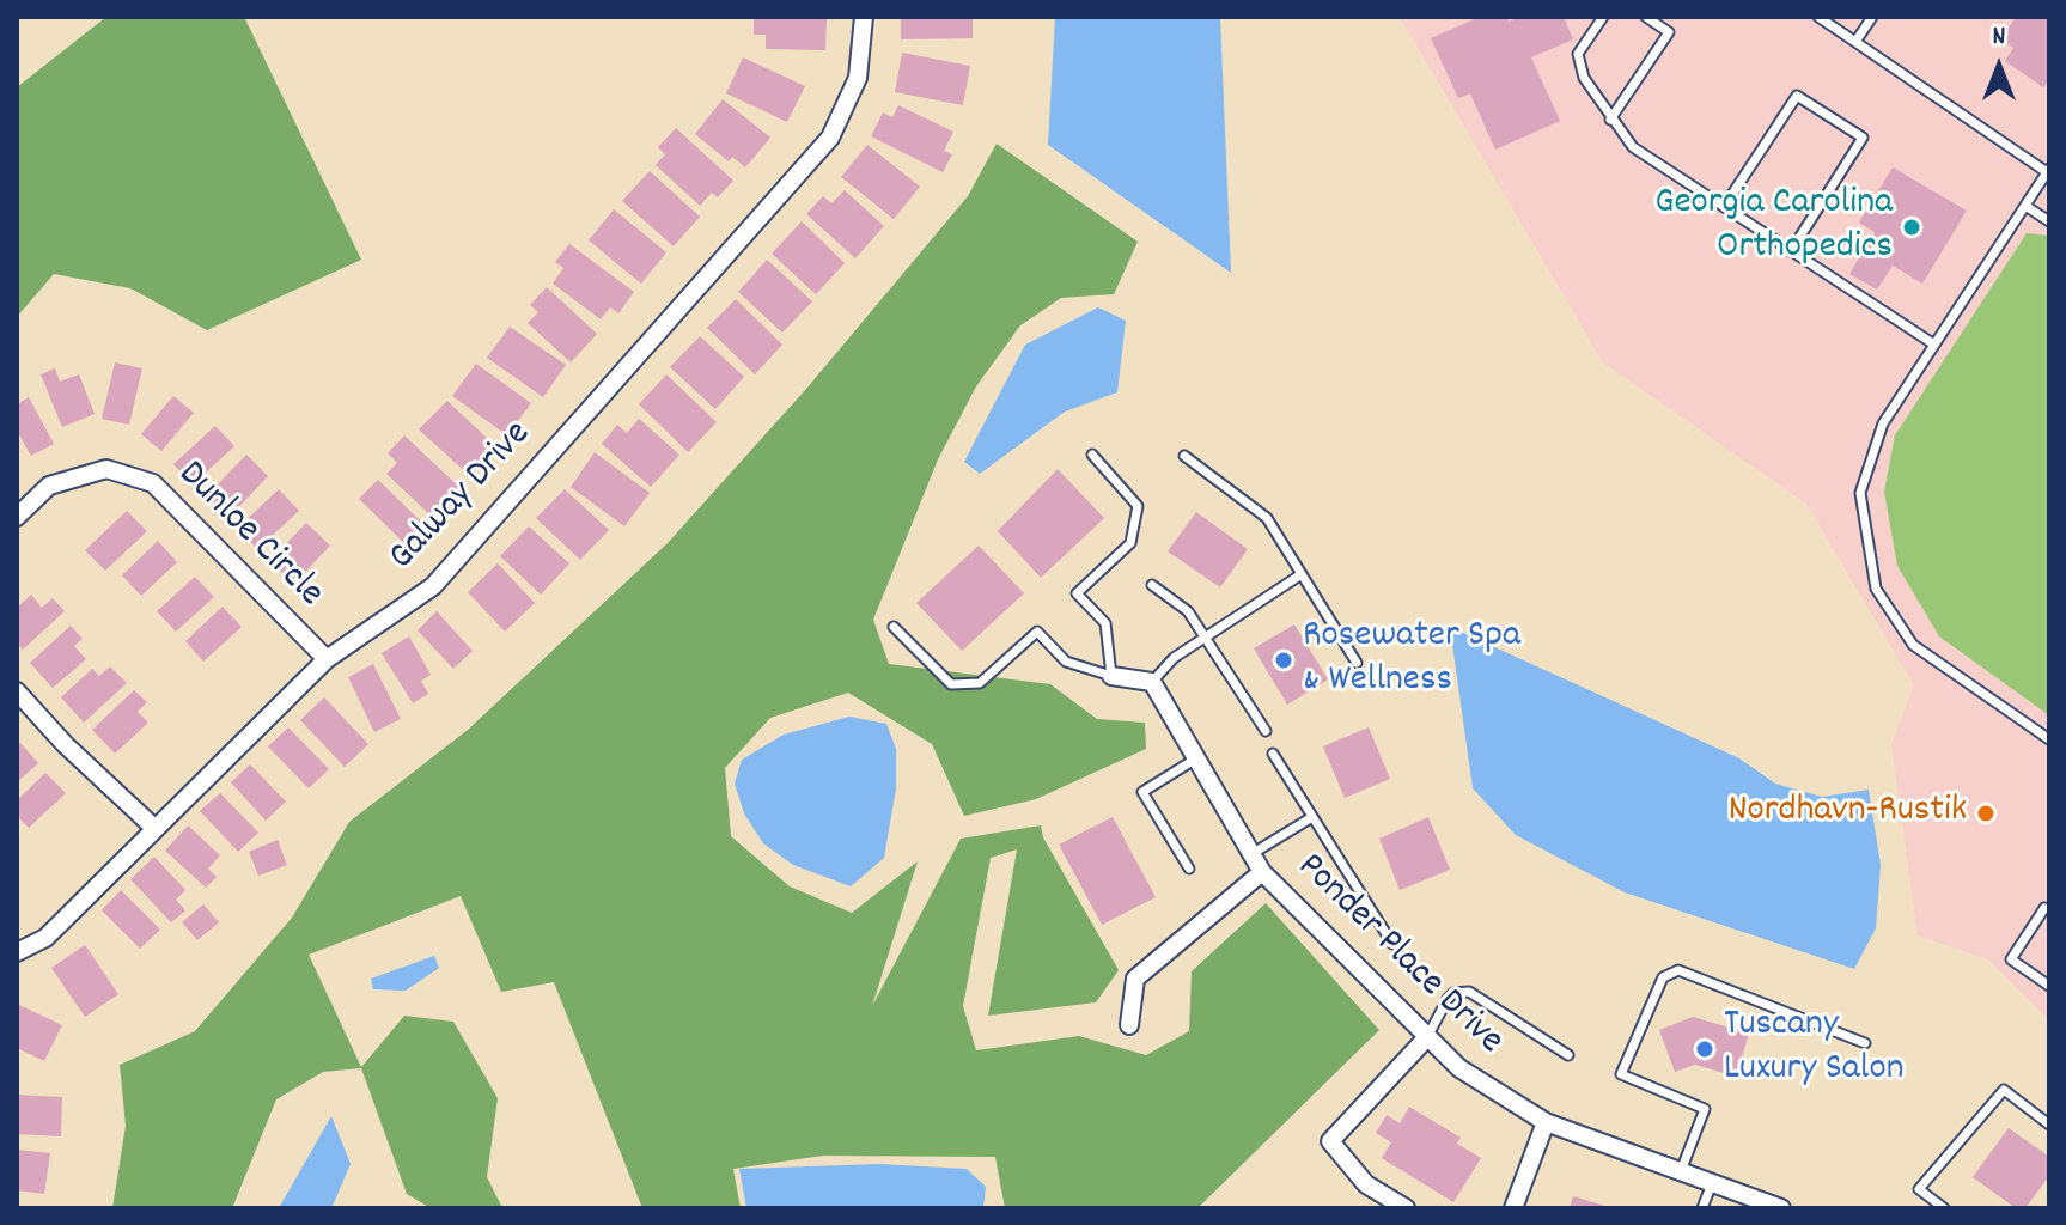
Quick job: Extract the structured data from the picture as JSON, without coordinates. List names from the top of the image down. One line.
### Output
{"streets":{"street":["Galway Drive","Dunloe Circle","Ponder Place Drive"]},"crossings":[["Galway Drive","Dunloe Circle"]],"places":["Georgia Carolina Orthopedics","Rosewater Spa & Wellness","Nordhavn-Rustik","Tuscany Luxury Salon"],"north":"top"}
